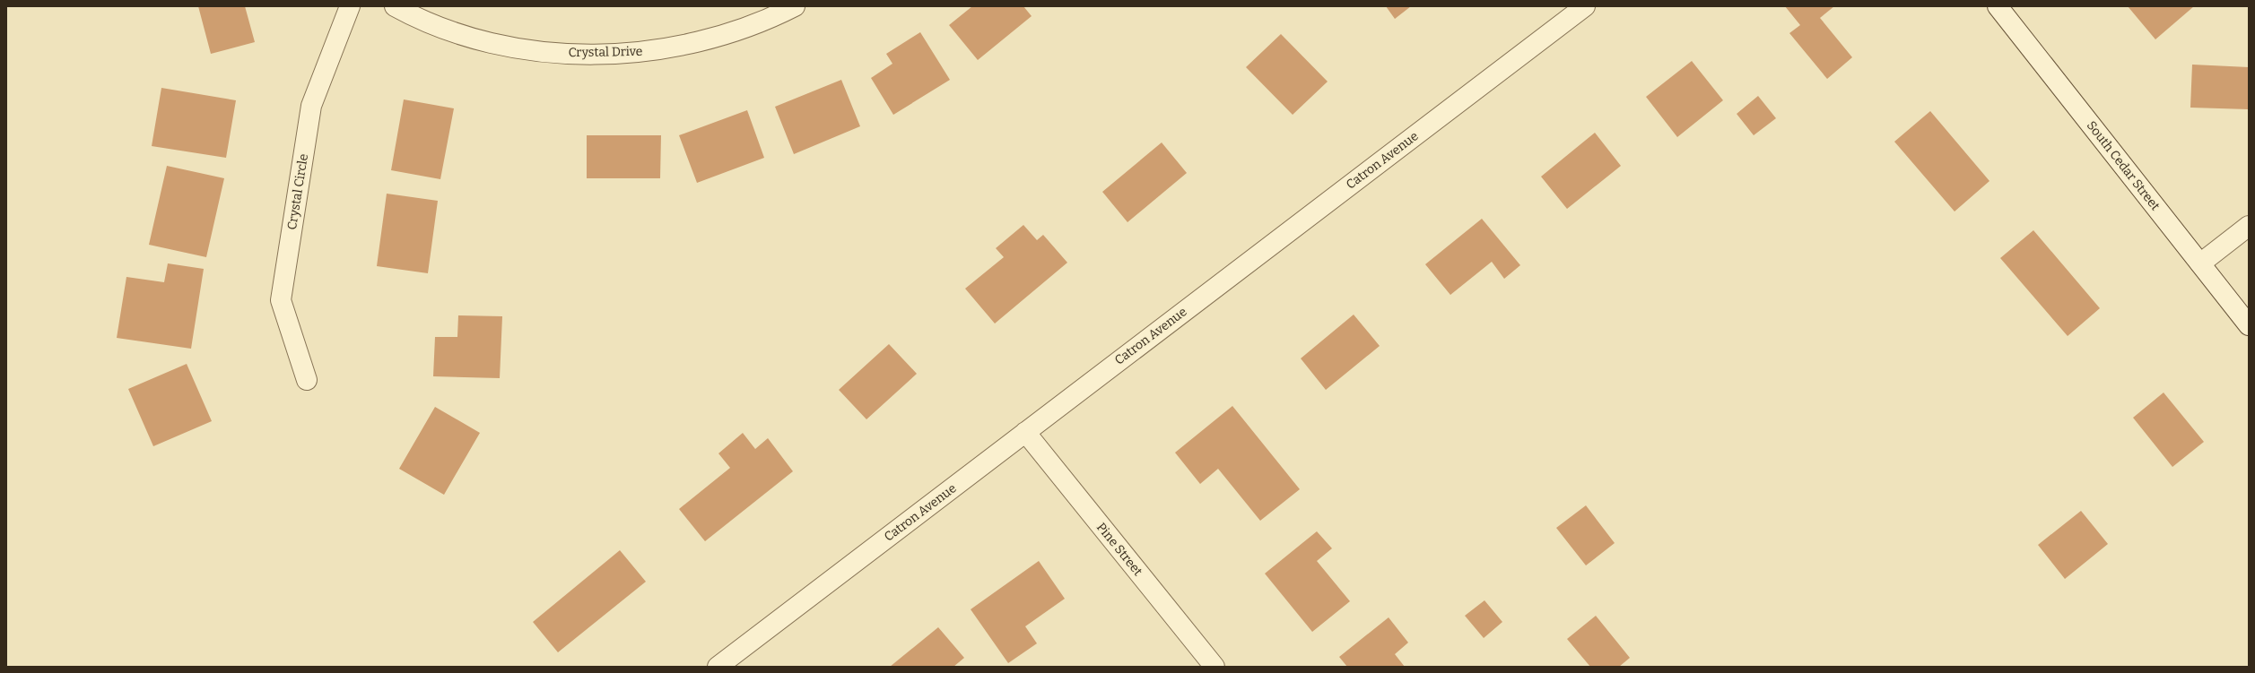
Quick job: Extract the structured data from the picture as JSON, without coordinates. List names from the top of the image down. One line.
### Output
{"streets":{"street":["Crystal Drive","Catron Avenue","South Cedar Street","Crystal Circle","Pine Street"]},"crossings":[["Catron Avenue","Pine Street"]]}
